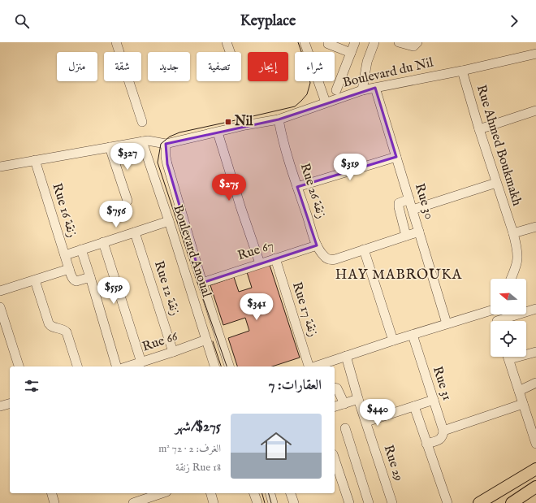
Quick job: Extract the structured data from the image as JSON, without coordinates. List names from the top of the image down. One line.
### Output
{"streets":{"street":["Boulevard du Nil","Rue Ahmed Boukmakh","Rue 26 زنقة","Rue 30","Rue 16 زنقة","Boulevard Anoual","Rue 67","Rue 12 زنقة","Rue 17 زنقة","Rue 66","Rue 31","Rue 29"]},"crossings":[["Boulevard du Nil","Rue Ahmed Boukmakh"],["Boulevard du Nil","Rue 26 زنقة"],["Boulevard du Nil","Rue 30"],["Boulevard du Nil","Rue 16 زنقة"],["Boulevard du Nil","Boulevard Anoual"],["Rue 26 زنقة","Rue 67"],["Boulevard Anoual","Rue 67"],["Boulevard Anoual","Rue 66"],["Rue 67","Rue 17 زنقة"],["Rue 12 زنقة","Rue 66"]],"districts":["HAY MABROUKA"],"places":{"transit":["Nil"]},"north":"left","page":{"header":"Keyplace","chip":["شراء","إيجار","تصفية","جديد","شقة","منزل"],"price":["$327","$319","$275","$756","$559","$341","$440"],"heading":"العقارات: 7","list":[{"name":"$275/شهر","note":"الغرف: 2 · 72 m² · Rue 18 زنقة"}]}}
